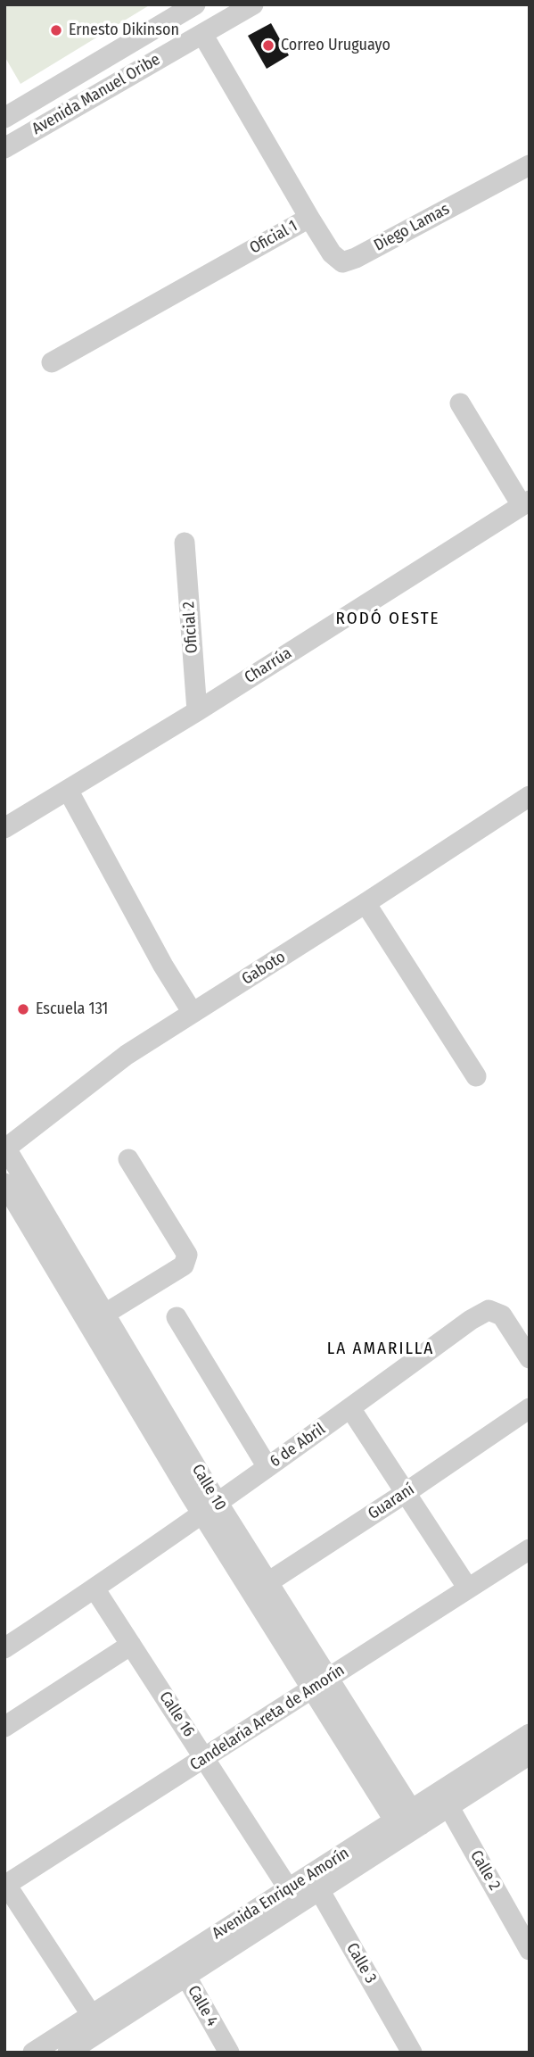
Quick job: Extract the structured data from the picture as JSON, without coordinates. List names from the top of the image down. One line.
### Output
{"streets":{"street":["Avenida Manuel Oribe","Diego Lamas","Oficial 1","Oficial 2","Charrúa","Gaboto","6 de Abril","Calle 10","Guaraní","Calle 16","Candelaria Areta de Amorín","Calle 2","Avenida Enrique Amorín","Calle 3","Calle 4"]},"crossings":[["Avenida Manuel Oribe","Oficial 1"],["Diego Lamas","Oficial 1"],["Oficial 2","Charrúa"],["Gaboto","Calle 10"],["6 de Abril","Calle 10"],["6 de Abril","Calle 16"],["Calle 10","Guaraní"],["Calle 10","Candelaria Areta de Amorín"],["Calle 10","Avenida Enrique Amorín"],["Calle 16","Candelaria Areta de Amorín"],["Calle 16","Avenida Enrique Amorín"],["Calle 2","Avenida Enrique Amorín"],["Avenida Enrique Amorín","Calle 3"],["Avenida Enrique Amorín","Calle 4"]],"districts":["RODÓ OESTE","LA AMARILLA"],"places":["Ernesto Dikinson","Correo Uruguayo","Escuela 131"]}
